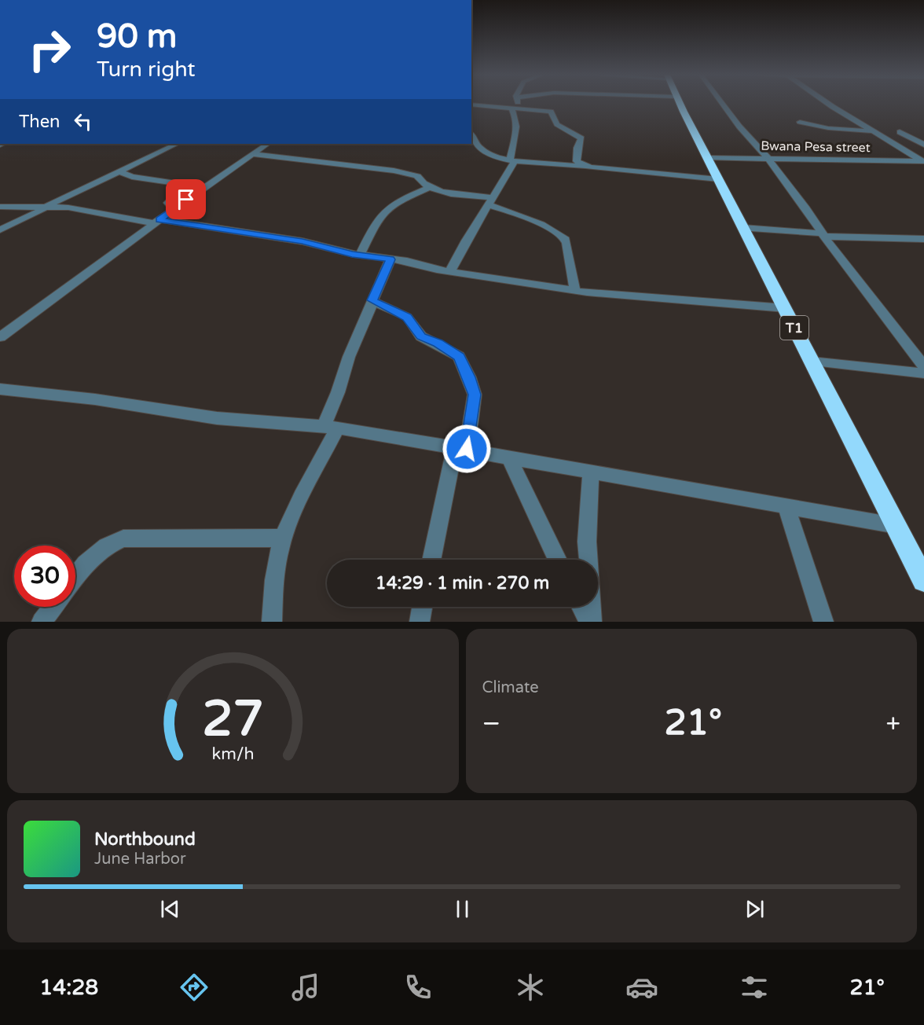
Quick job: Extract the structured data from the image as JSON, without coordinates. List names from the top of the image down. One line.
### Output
{"streets":{"highway":["T1"],"street":["Bwana Pesa street"]},"crossings":[["Bwana Pesa street","T1"]],"page":{"turn":["90 m","Turn right"],"then":"Then","limit":"30","trip":"14:29 · 1 min · 270 m","tile":"Climate","heat":["−","21°","+"],"song":["Northbound","June Harbor"],"tabs":["14:28","21°"],"gauge":["27","km/h"]}}
